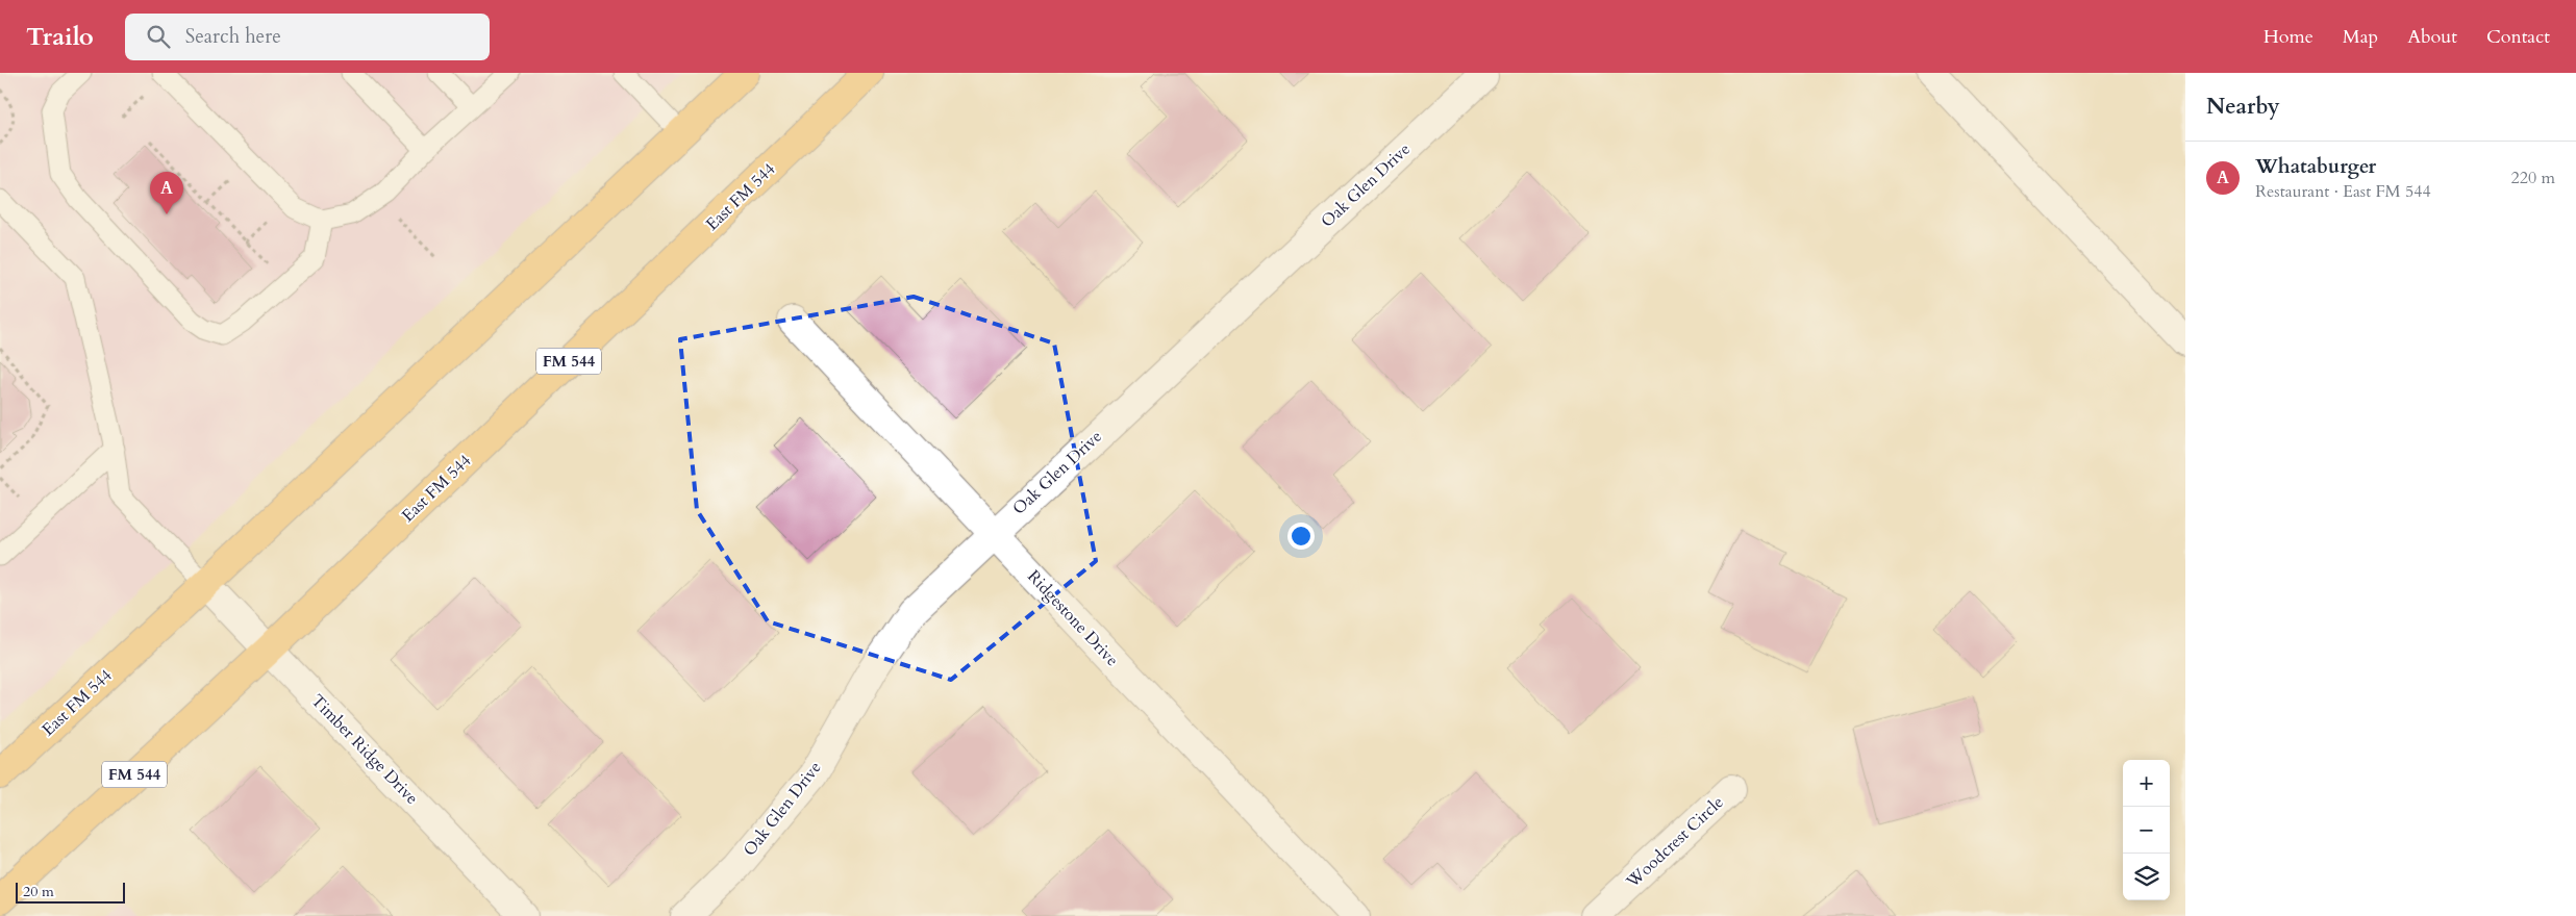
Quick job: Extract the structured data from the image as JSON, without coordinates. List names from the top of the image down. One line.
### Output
{"streets":{"main road":["East FM 544","FM 544"],"street":["Oak Glen Drive","Ridgestone Drive","Timber Ridge Drive","Woodcrest Circle"]},"crossings":[["Oak Glen Drive","Ridgestone Drive"],["East FM 544","Timber Ridge Drive"]],"scale_bar":"20 m","page":{"header":"Trailo","search":"Search here","nav":["Home","Map","About","Contact"],"heading":"Nearby","list":[{"mark":"A","name":"Whataburger","note":"Restaurant · East FM 544","value":"220 m"}],"pins":"A","map_buttons":["+","−"],"scale":"20 m"}}
